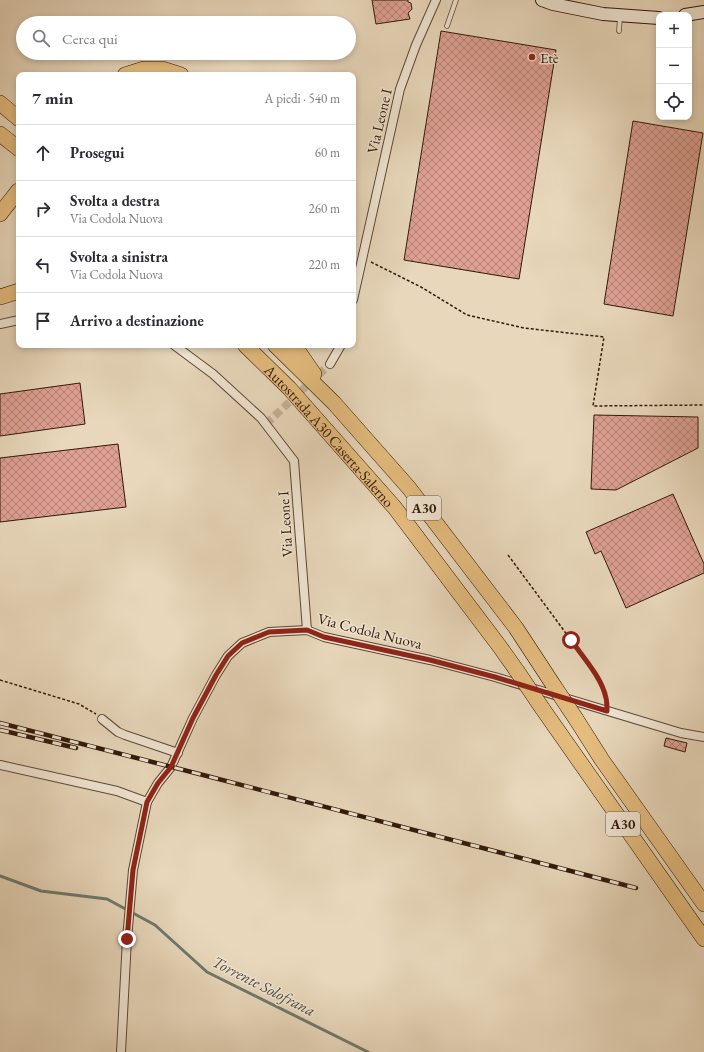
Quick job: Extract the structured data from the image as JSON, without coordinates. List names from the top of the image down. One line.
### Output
{"streets":{"highway":["Autostrada A30 Caserta-Salerno","A30"],"street":["Via Leone I","Via Codola Nuova"]},"crossings":[["Via Leone I","Via Codola Nuova"]],"water":["Torrente Solofrana"],"places":["Etè"],"page":{"map_buttons":["+","−"],"search":"Cerca qui","heading":["7 min","A piedi · 540 m"],"list":[["Prosegui","60 m"],["Svolta a destra","Via Codola Nuova","260 m"],["Svolta a sinistra","Via Codola Nuova","220 m"],"Arrivo a destinazione"]}}
